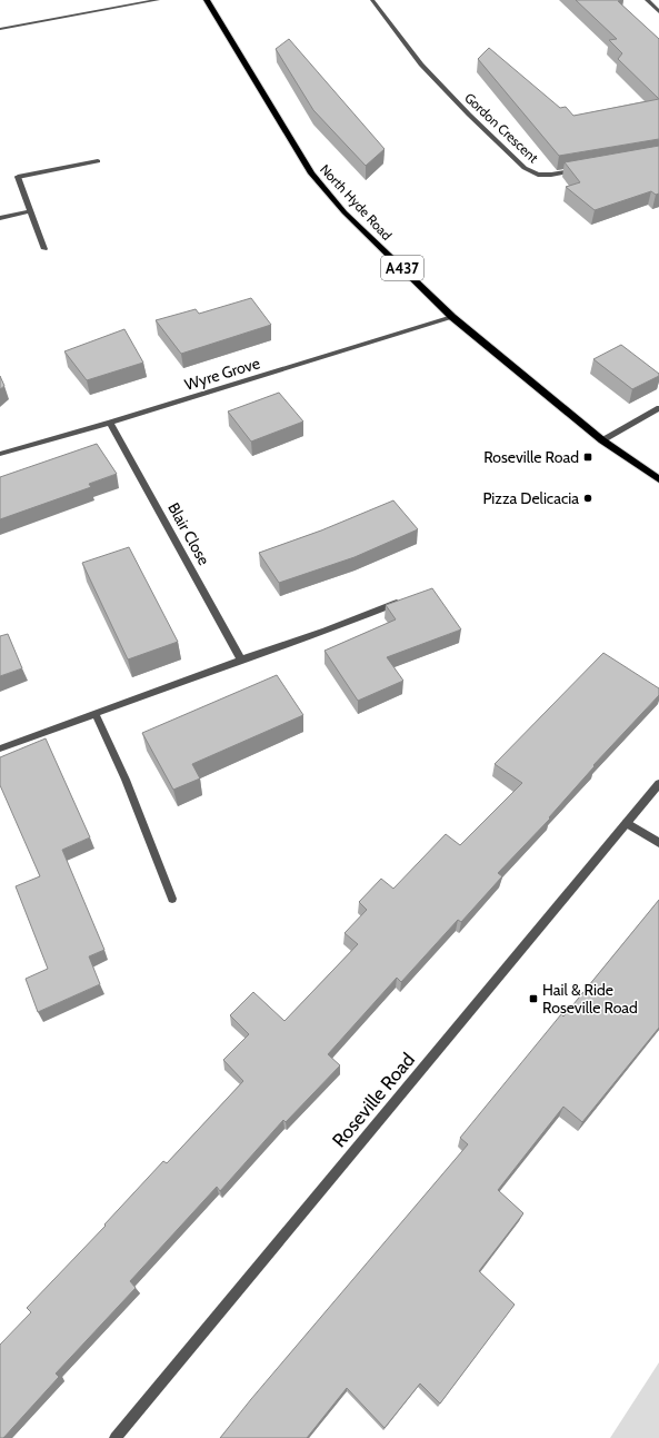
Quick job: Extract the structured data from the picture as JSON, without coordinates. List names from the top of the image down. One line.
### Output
{"streets":{"main road":["North Hyde Road","A437"],"street":["Gordon Crescent","Wyre Grove","Blair Close","Roseville Road"]},"crossings":[["North Hyde Road","Wyre Grove"],["Wyre Grove","Blair Close"]],"places":{"transit":["Roseville Road","Hail & Ride Roseville Road"],"other":["Pizza Delicacia"]}}
